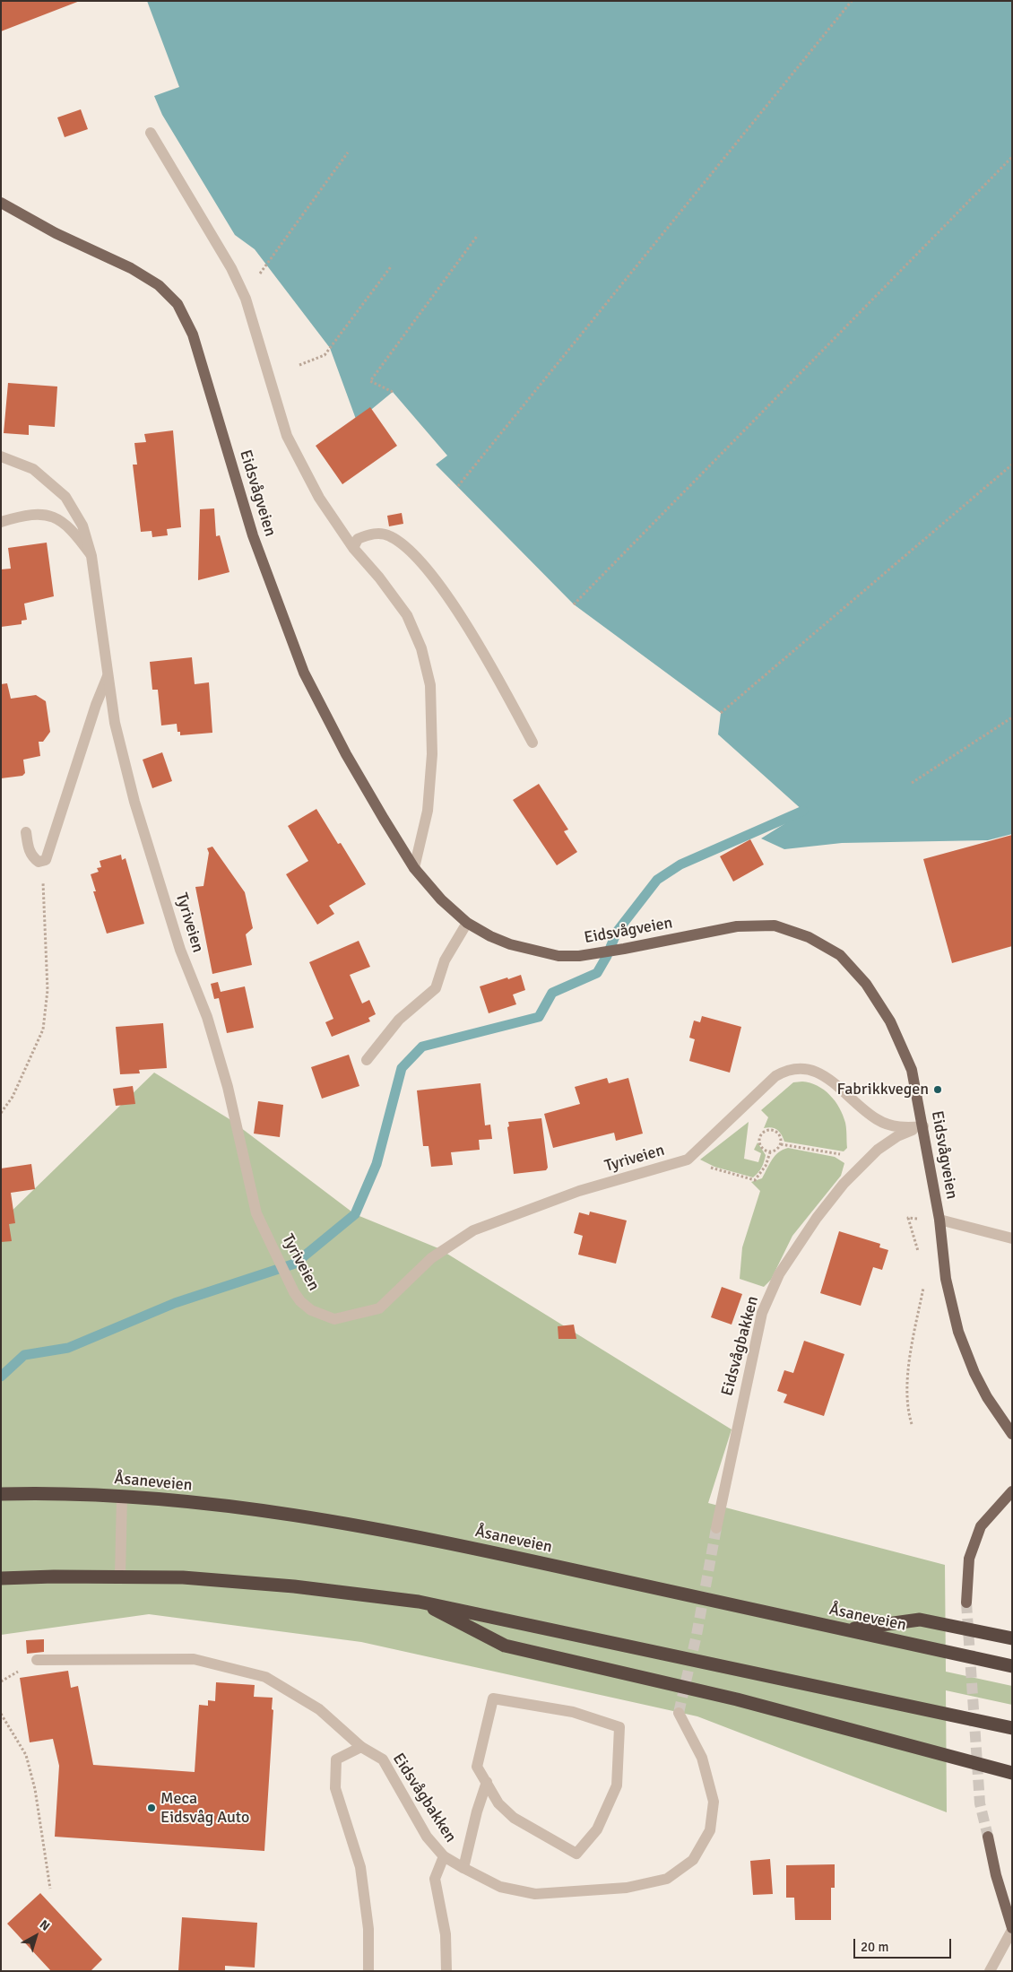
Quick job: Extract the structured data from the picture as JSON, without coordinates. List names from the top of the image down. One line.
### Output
{"streets":{"highway":["Åsaneveien"],"main road":["Eidsvågveien"],"street":["Tyriveien","Eidsvågbakken"]},"crossings":[["Eidsvågveien","Tyriveien"],["Eidsvågveien","Eidsvågbakken"],["Tyriveien","Eidsvågbakken"]],"places":["Fabrikkvegen","Meca Eidsvåg Auto"],"scale_bar":"20 m","north":"top right"}
